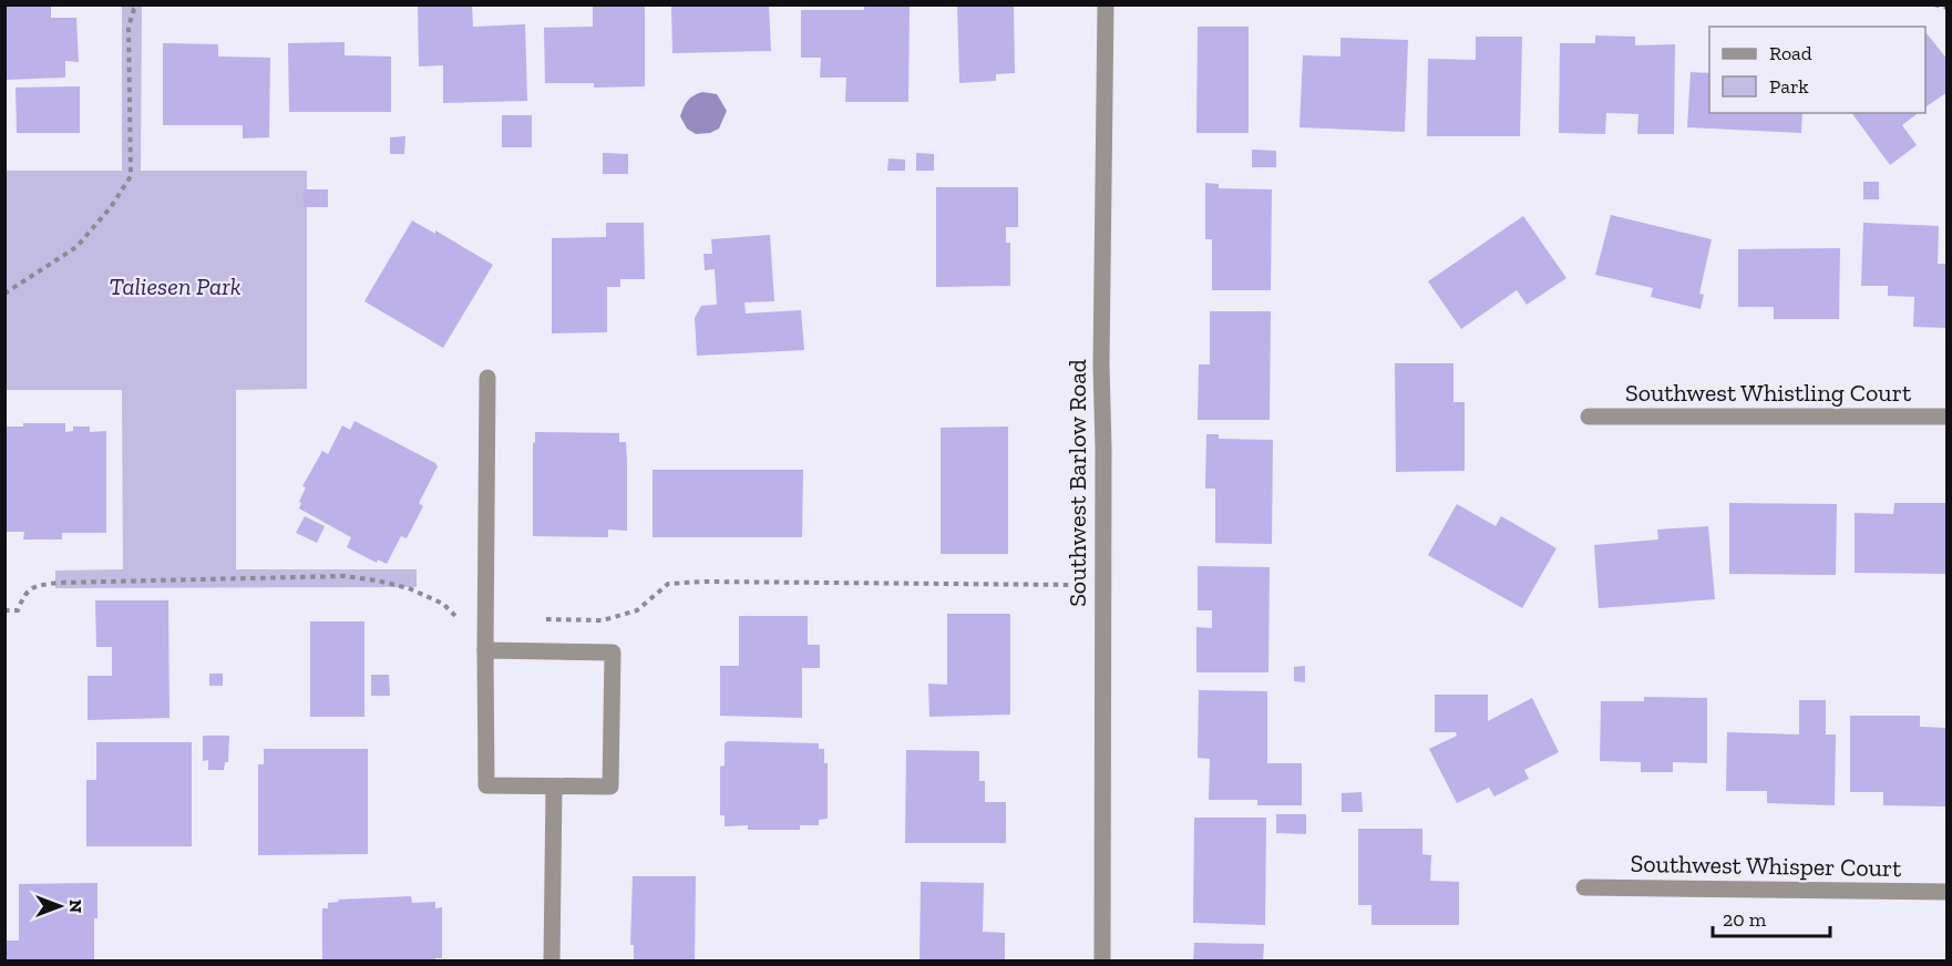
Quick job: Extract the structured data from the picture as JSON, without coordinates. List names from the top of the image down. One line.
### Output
{"streets":{"street":["Southwest Whistling Court","Southwest Barlow Road","Southwest Whisper Court"]},"parks":["Taliesen Park"],"legend":["Road","Park"],"scale_bar":"20 m","north":"right"}
